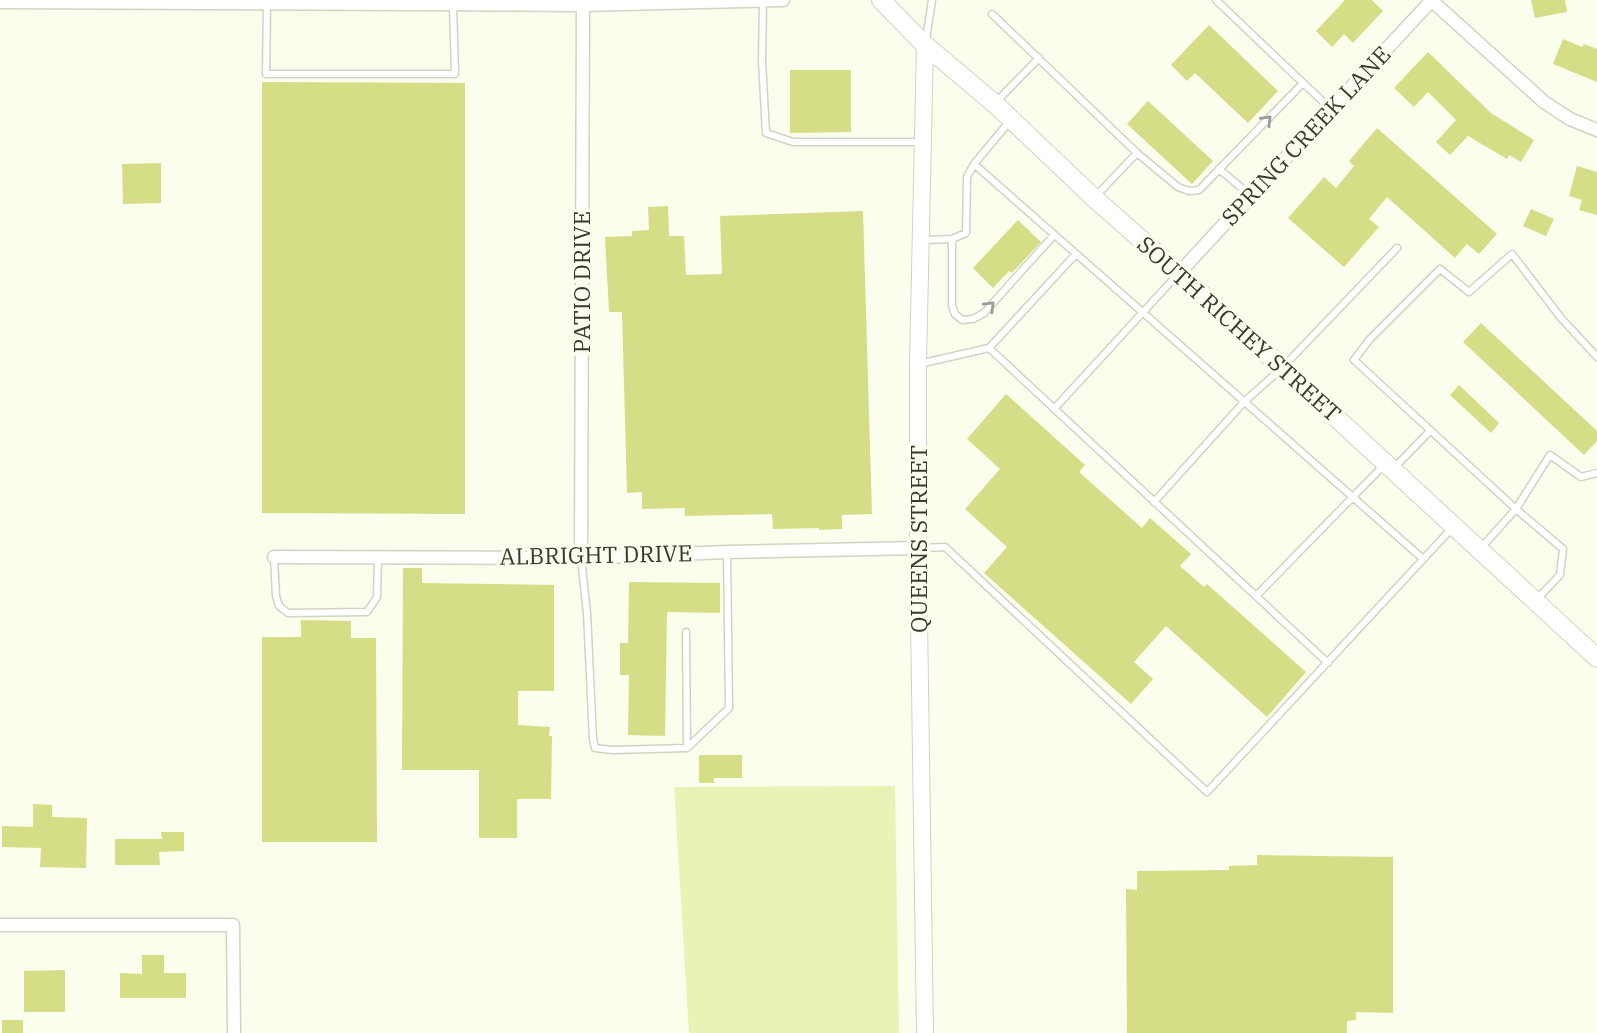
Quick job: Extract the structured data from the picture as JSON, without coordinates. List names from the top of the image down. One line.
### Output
{"streets":{"main road":["SOUTH RICHEY STREET"],"street":["SPRING CREEK LANE","PATIO DRIVE","QUEENS STREET","ALBRIGHT DRIVE"]},"crossings":[["SPRING CREEK LANE","SOUTH RICHEY STREET"],["PATIO DRIVE","ALBRIGHT DRIVE"],["SOUTH RICHEY STREET","QUEENS STREET"],["QUEENS STREET","ALBRIGHT DRIVE"]]}
